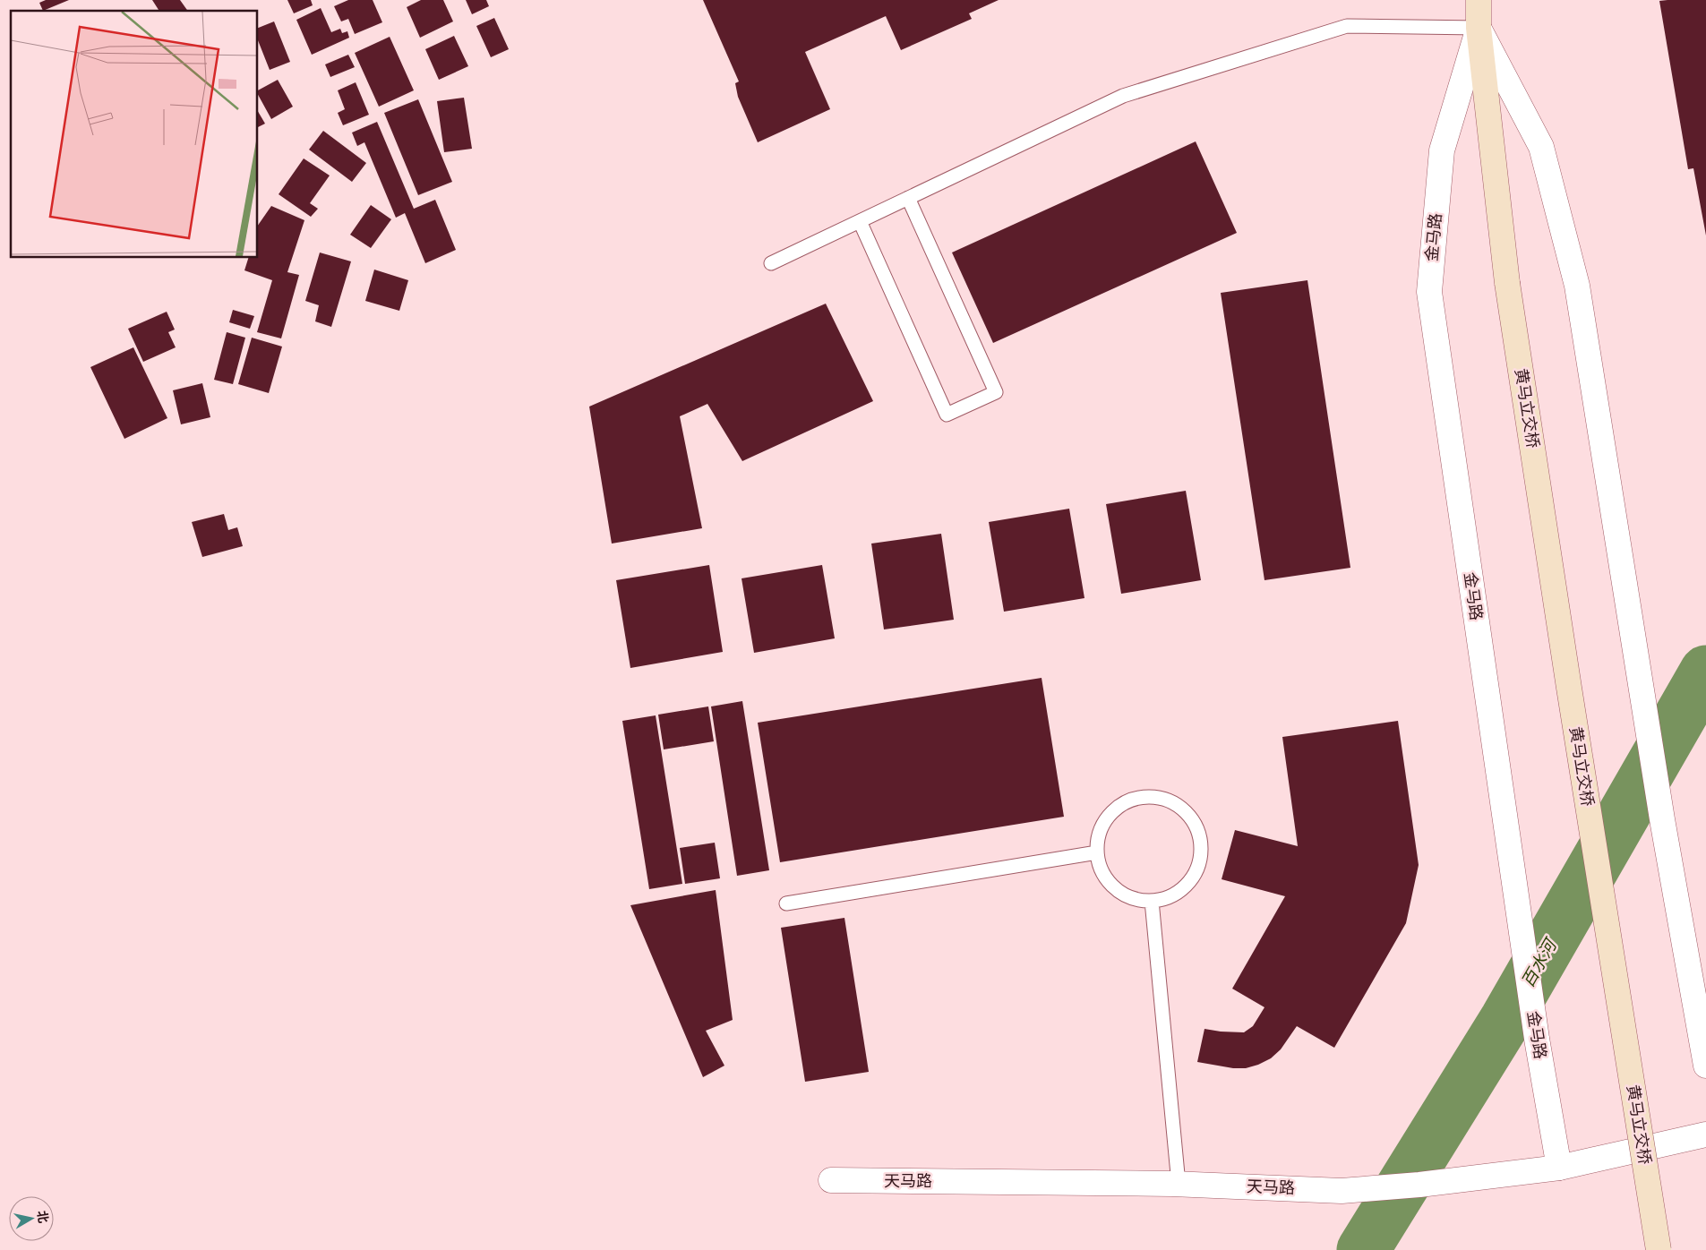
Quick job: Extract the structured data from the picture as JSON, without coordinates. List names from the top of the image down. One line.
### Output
{"streets":{"main road":["金马路","黄马立交桥"],"street":["天马路"]},"crossings":[["金马路","黄马立交桥"],["金马路","天马路"]],"water":["百水河"],"north":"right"}
